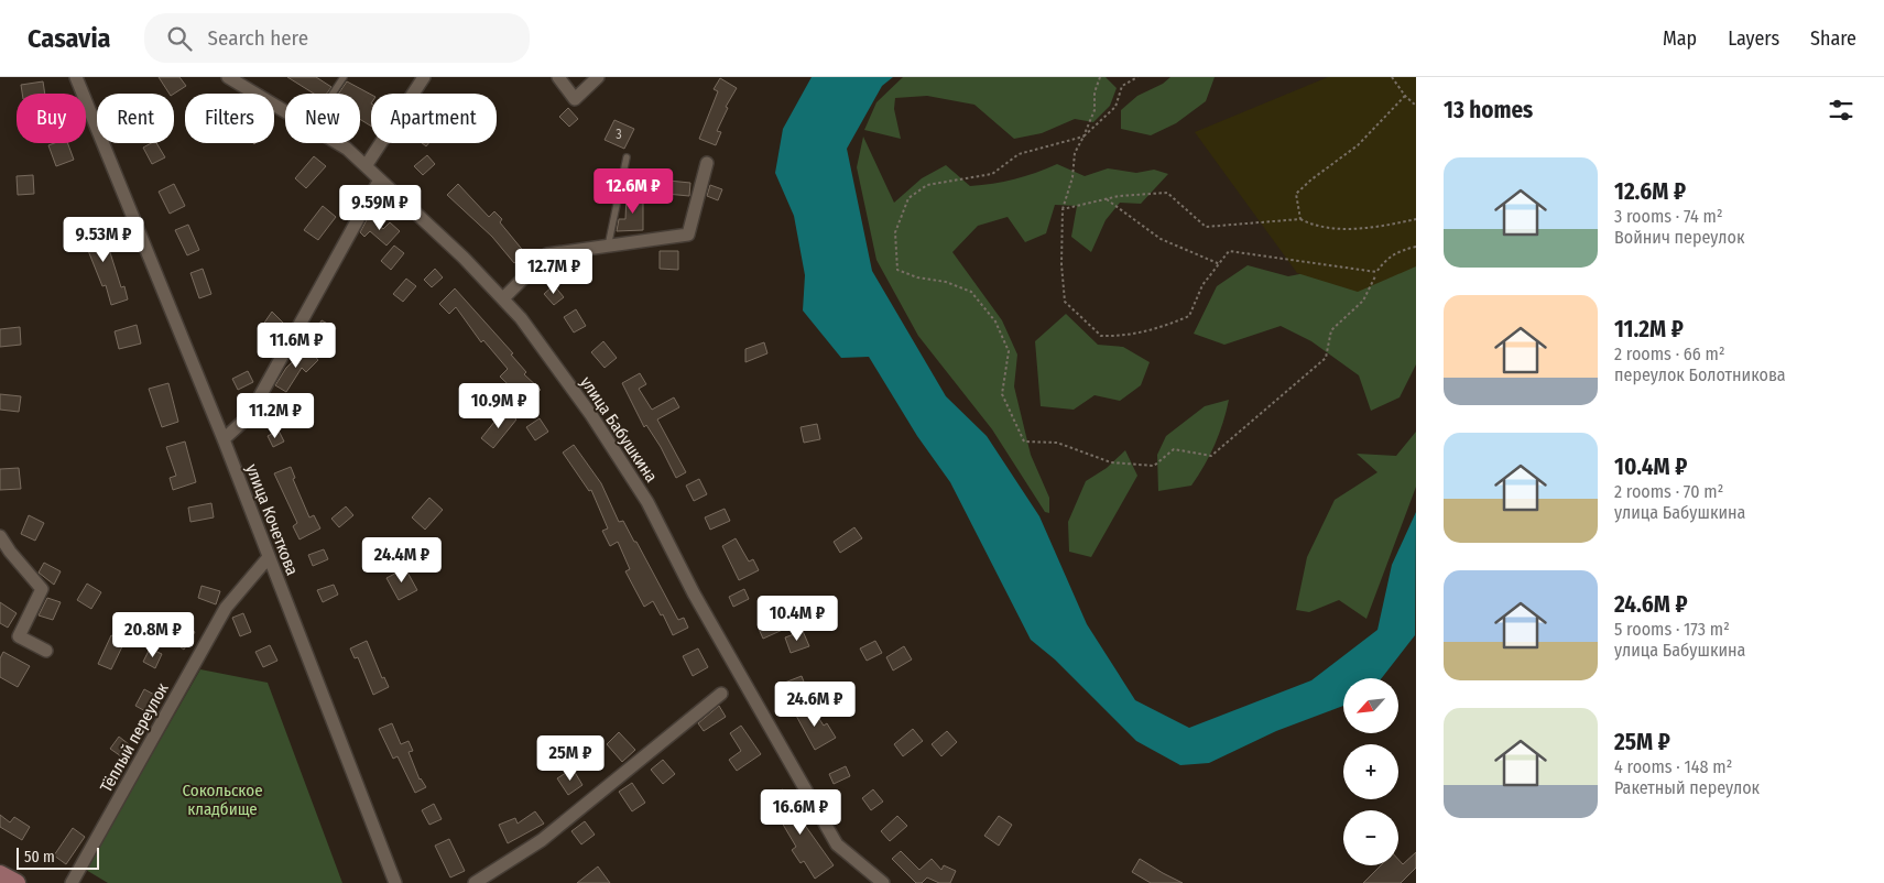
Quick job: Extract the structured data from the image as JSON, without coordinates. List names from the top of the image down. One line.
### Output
{"streets":{"street":["улица Бабушкина","улица Кочеткова","Тёплый переулок"]},"crossings":[["улица Кочеткова","Тёплый переулок"]],"parks":["Сокольское кладбище"],"house_numbers":["3"],"scale_bar":"50 m","north":"bottom left","page":{"header":"Casavia","search":"Search here","nav":["Map","Layers","Share"],"heading":"13 homes","chip":["Buy","Rent","Filters","New","Apartment"],"list":[{"name":"12.6M ₽","note":"3 rooms · 74 m² · Войнич переулок"},{"name":"11.2M ₽","note":"2 rooms · 66 m² · переулок Болотникова"},{"name":"10.4M ₽","note":"2 rooms · 70 m² · улица Бабушкина"},{"name":"24.6M ₽","note":"5 rooms · 173 m² · улица Бабушкина"},{"name":"25M ₽","note":"4 rooms · 148 m² · Ракетный переулок"}],"price":["12.6M ₽","9.59M ₽","9.53M ₽","12.7M ₽","11.6M ₽","10.9M ₽","11.2M ₽","24.4M ₽","10.4M ₽","20.8M ₽","24.6M ₽","25M ₽","16.6M ₽"],"map_buttons":["+","−"],"scale":"50 m"}}
